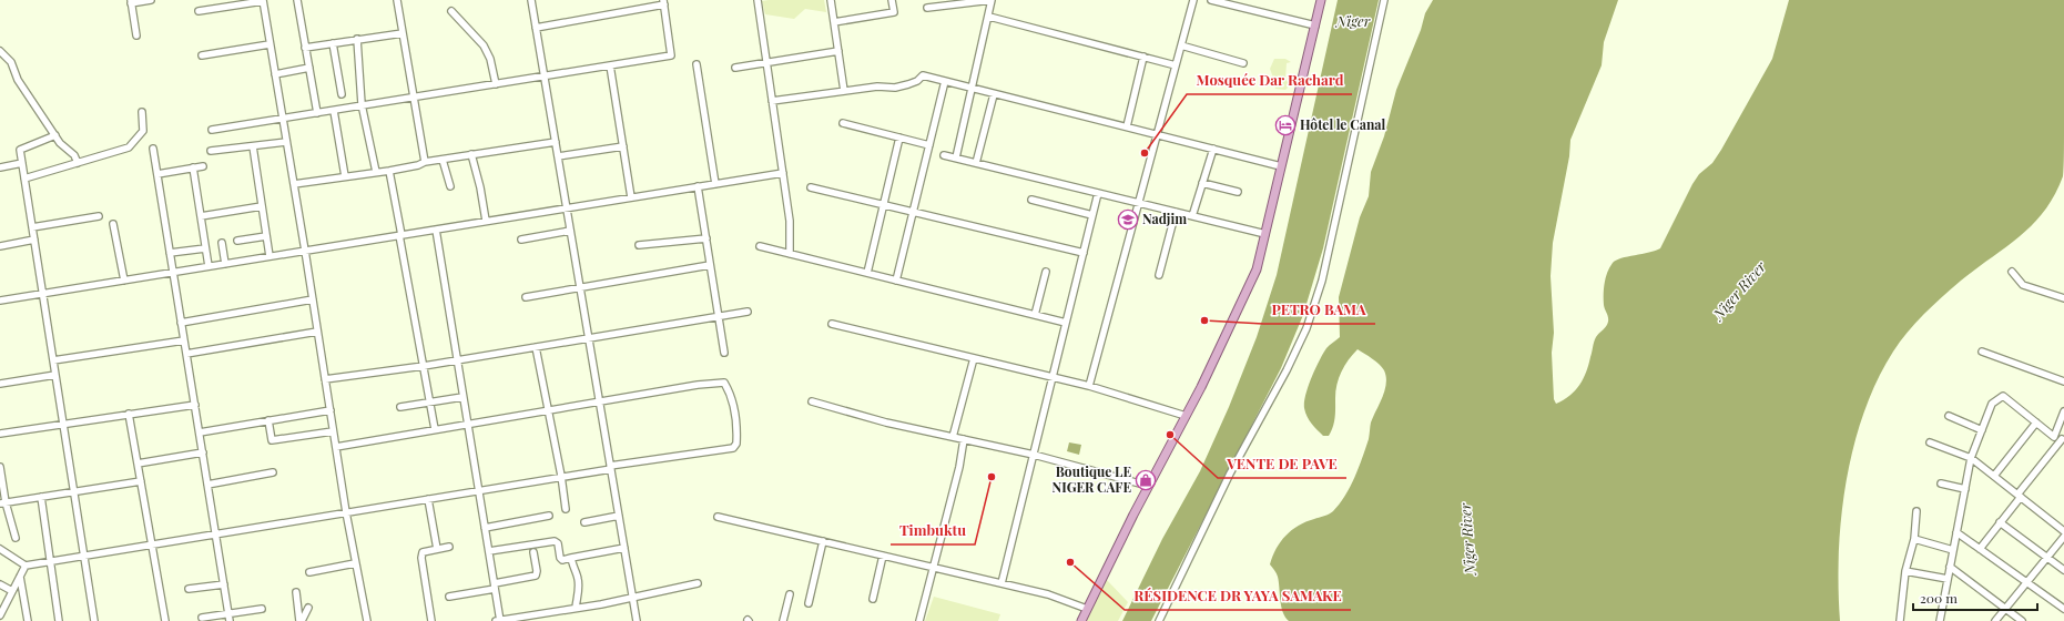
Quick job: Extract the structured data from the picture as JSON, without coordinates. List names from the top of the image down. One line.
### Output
{"water":["Niger","Niger River"],"places":{"hotel":["Hôtel le Canal"],"other":["Mosquée Dar Rachard","PETRO BAMA","VENTE DE PAVE","Timbuktu","RÉSIDENCE DR YAYA SAMAKE"],"school or university":["Nadjim"],"shop":["Boutique LE NIGER CAFE"]},"scale_bar":"200 m"}
